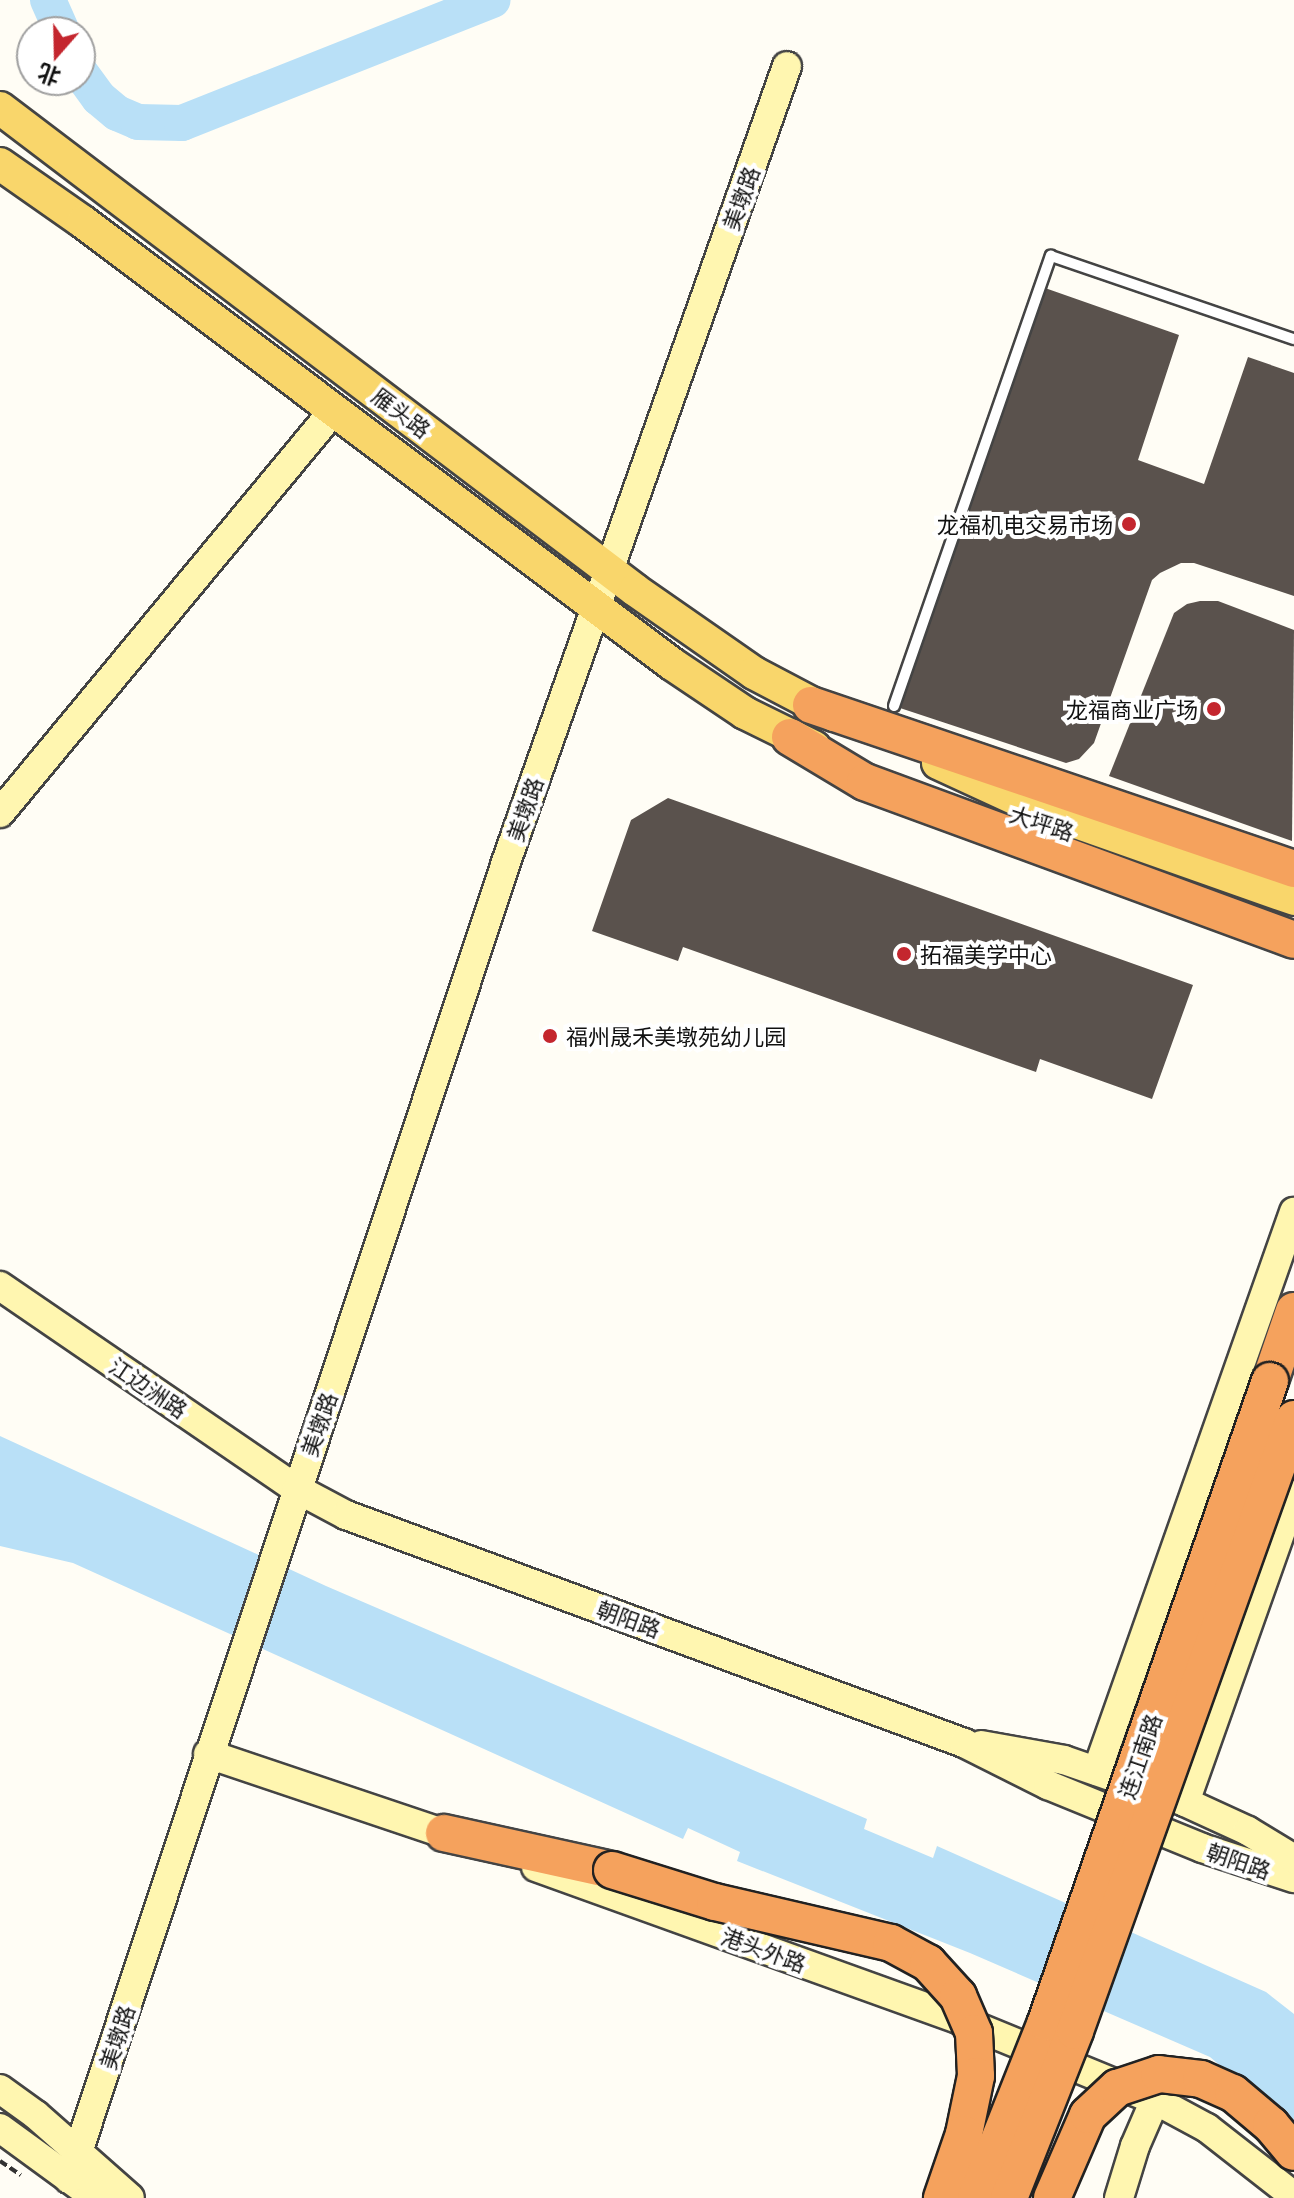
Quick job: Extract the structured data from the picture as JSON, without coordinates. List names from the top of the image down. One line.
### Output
{"streets":{"highway":["连江南路"],"main road":["雁头路","大坪路"],"street":["美墩路","江边洲路","朝阳路","港头外路"]},"crossings":[["美墩路","雁头路"],["美墩路","江边洲路"],["美墩路","朝阳路"],["美墩路","港头外路"],["雁头路","大坪路"],["江边洲路","朝阳路"]],"places":["龙福机电交易市场","龙福商业广场","拓福美学中心","福州晟禾美墩苑幼儿园"],"north":"bottom"}
